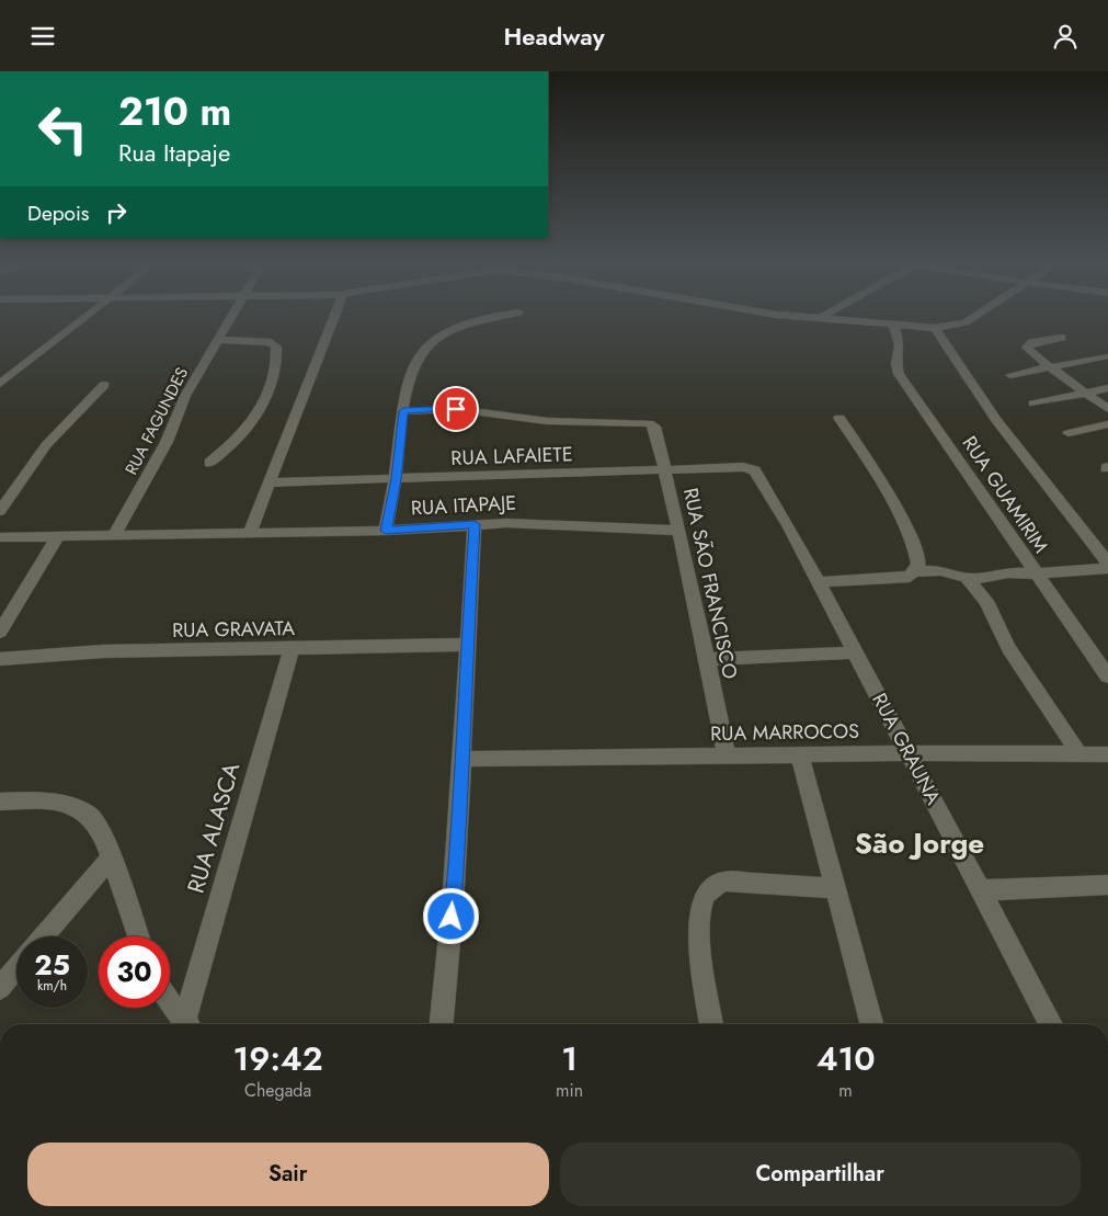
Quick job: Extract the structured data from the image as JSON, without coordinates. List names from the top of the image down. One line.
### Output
{"streets":{"street":["RUA FAGUNDES","RUA LAFAIETE","RUA GUAMIRIM","RUA ITAPAJE","RUA SÃO FRANCISCO","RUA GRAVATA","RUA MARROCOS","RUA GRAUNA","RUA ALASCA"]},"crossings":[["RUA FAGUNDES","RUA ITAPAJE"],["RUA LAFAIETE","RUA SÃO FRANCISCO"],["RUA LAFAIETE","RUA GRAUNA"],["RUA ITAPAJE","RUA SÃO FRANCISCO"],["RUA SÃO FRANCISCO","RUA MARROCOS"],["RUA GRAVATA","RUA ALASCA"],["RUA MARROCOS","RUA GRAUNA"]],"districts":["São Jorge"],"page":{"header":"Headway","turn":["210 m","Rua Itapaje"],"then":"Depois","speed":"25 km/h","limit":"30","eta":["19:42","Chegada","1","min","410","m"],"buttons":["Sair","Compartilhar"]}}
